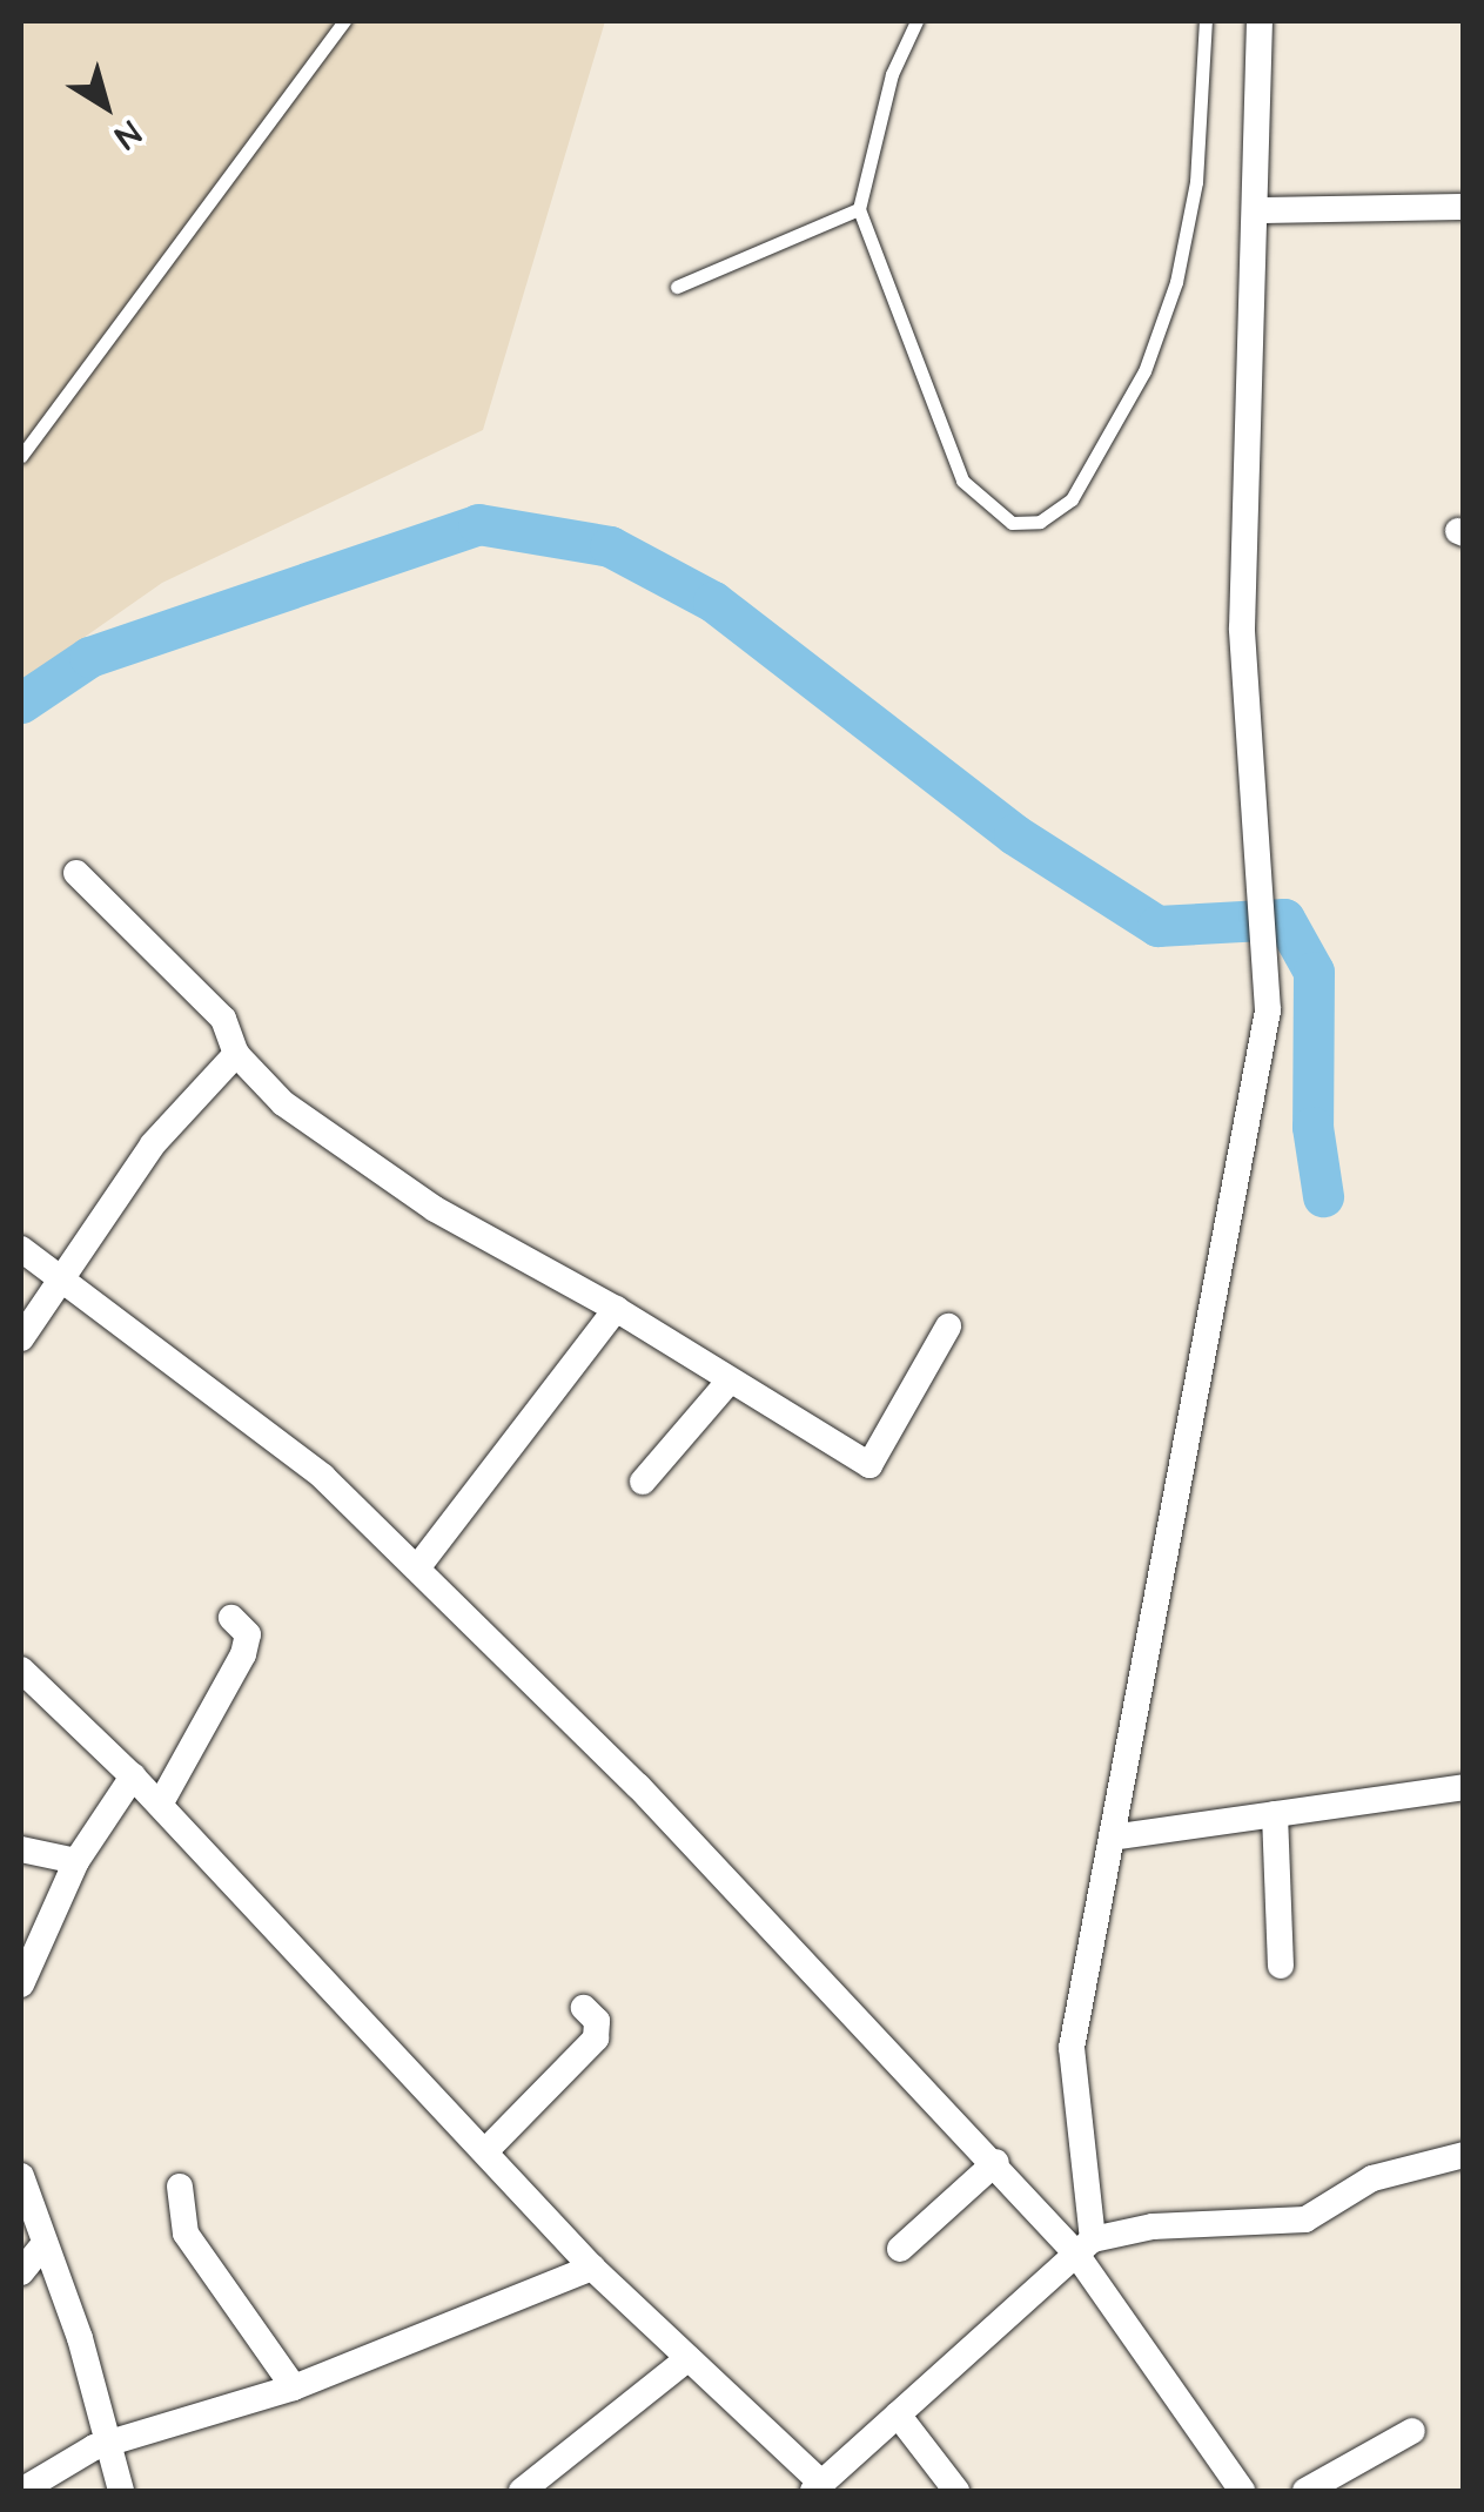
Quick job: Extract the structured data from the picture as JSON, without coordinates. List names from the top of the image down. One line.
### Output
{"north":"bottom right"}
